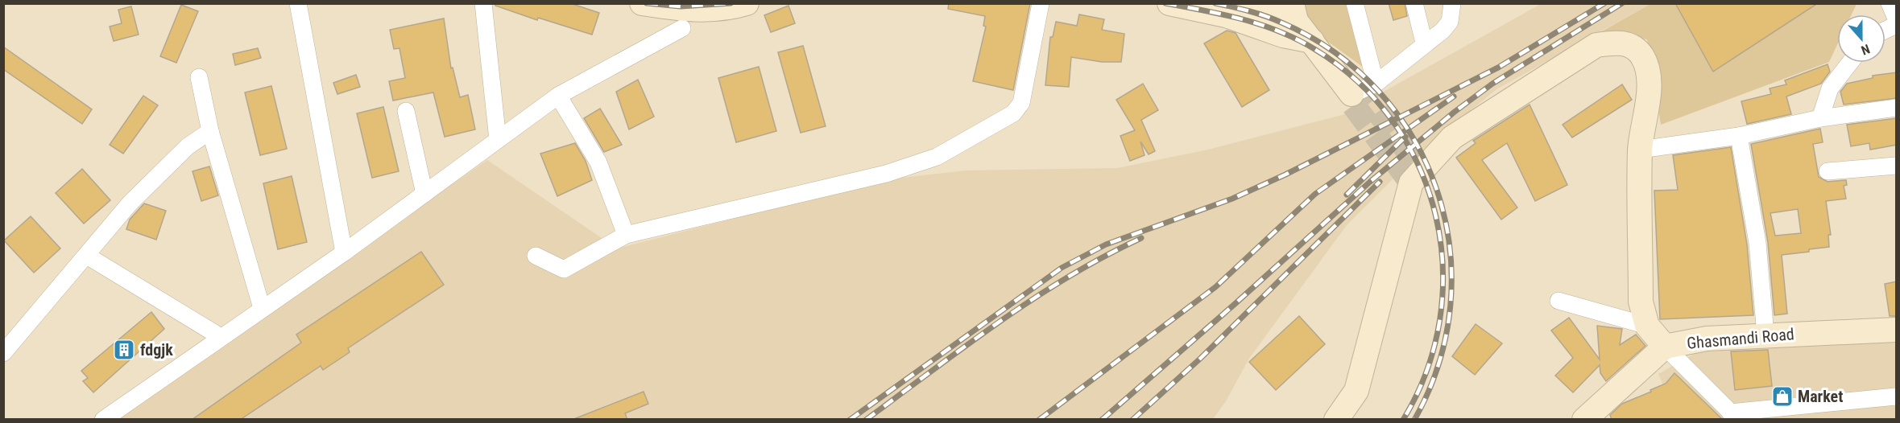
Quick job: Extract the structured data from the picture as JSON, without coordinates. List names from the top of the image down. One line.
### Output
{"streets":{"street":["Ghasmandi Road"]},"places":{"building":["fdgjk"],"shop":["Market"]},"north":"bottom"}
